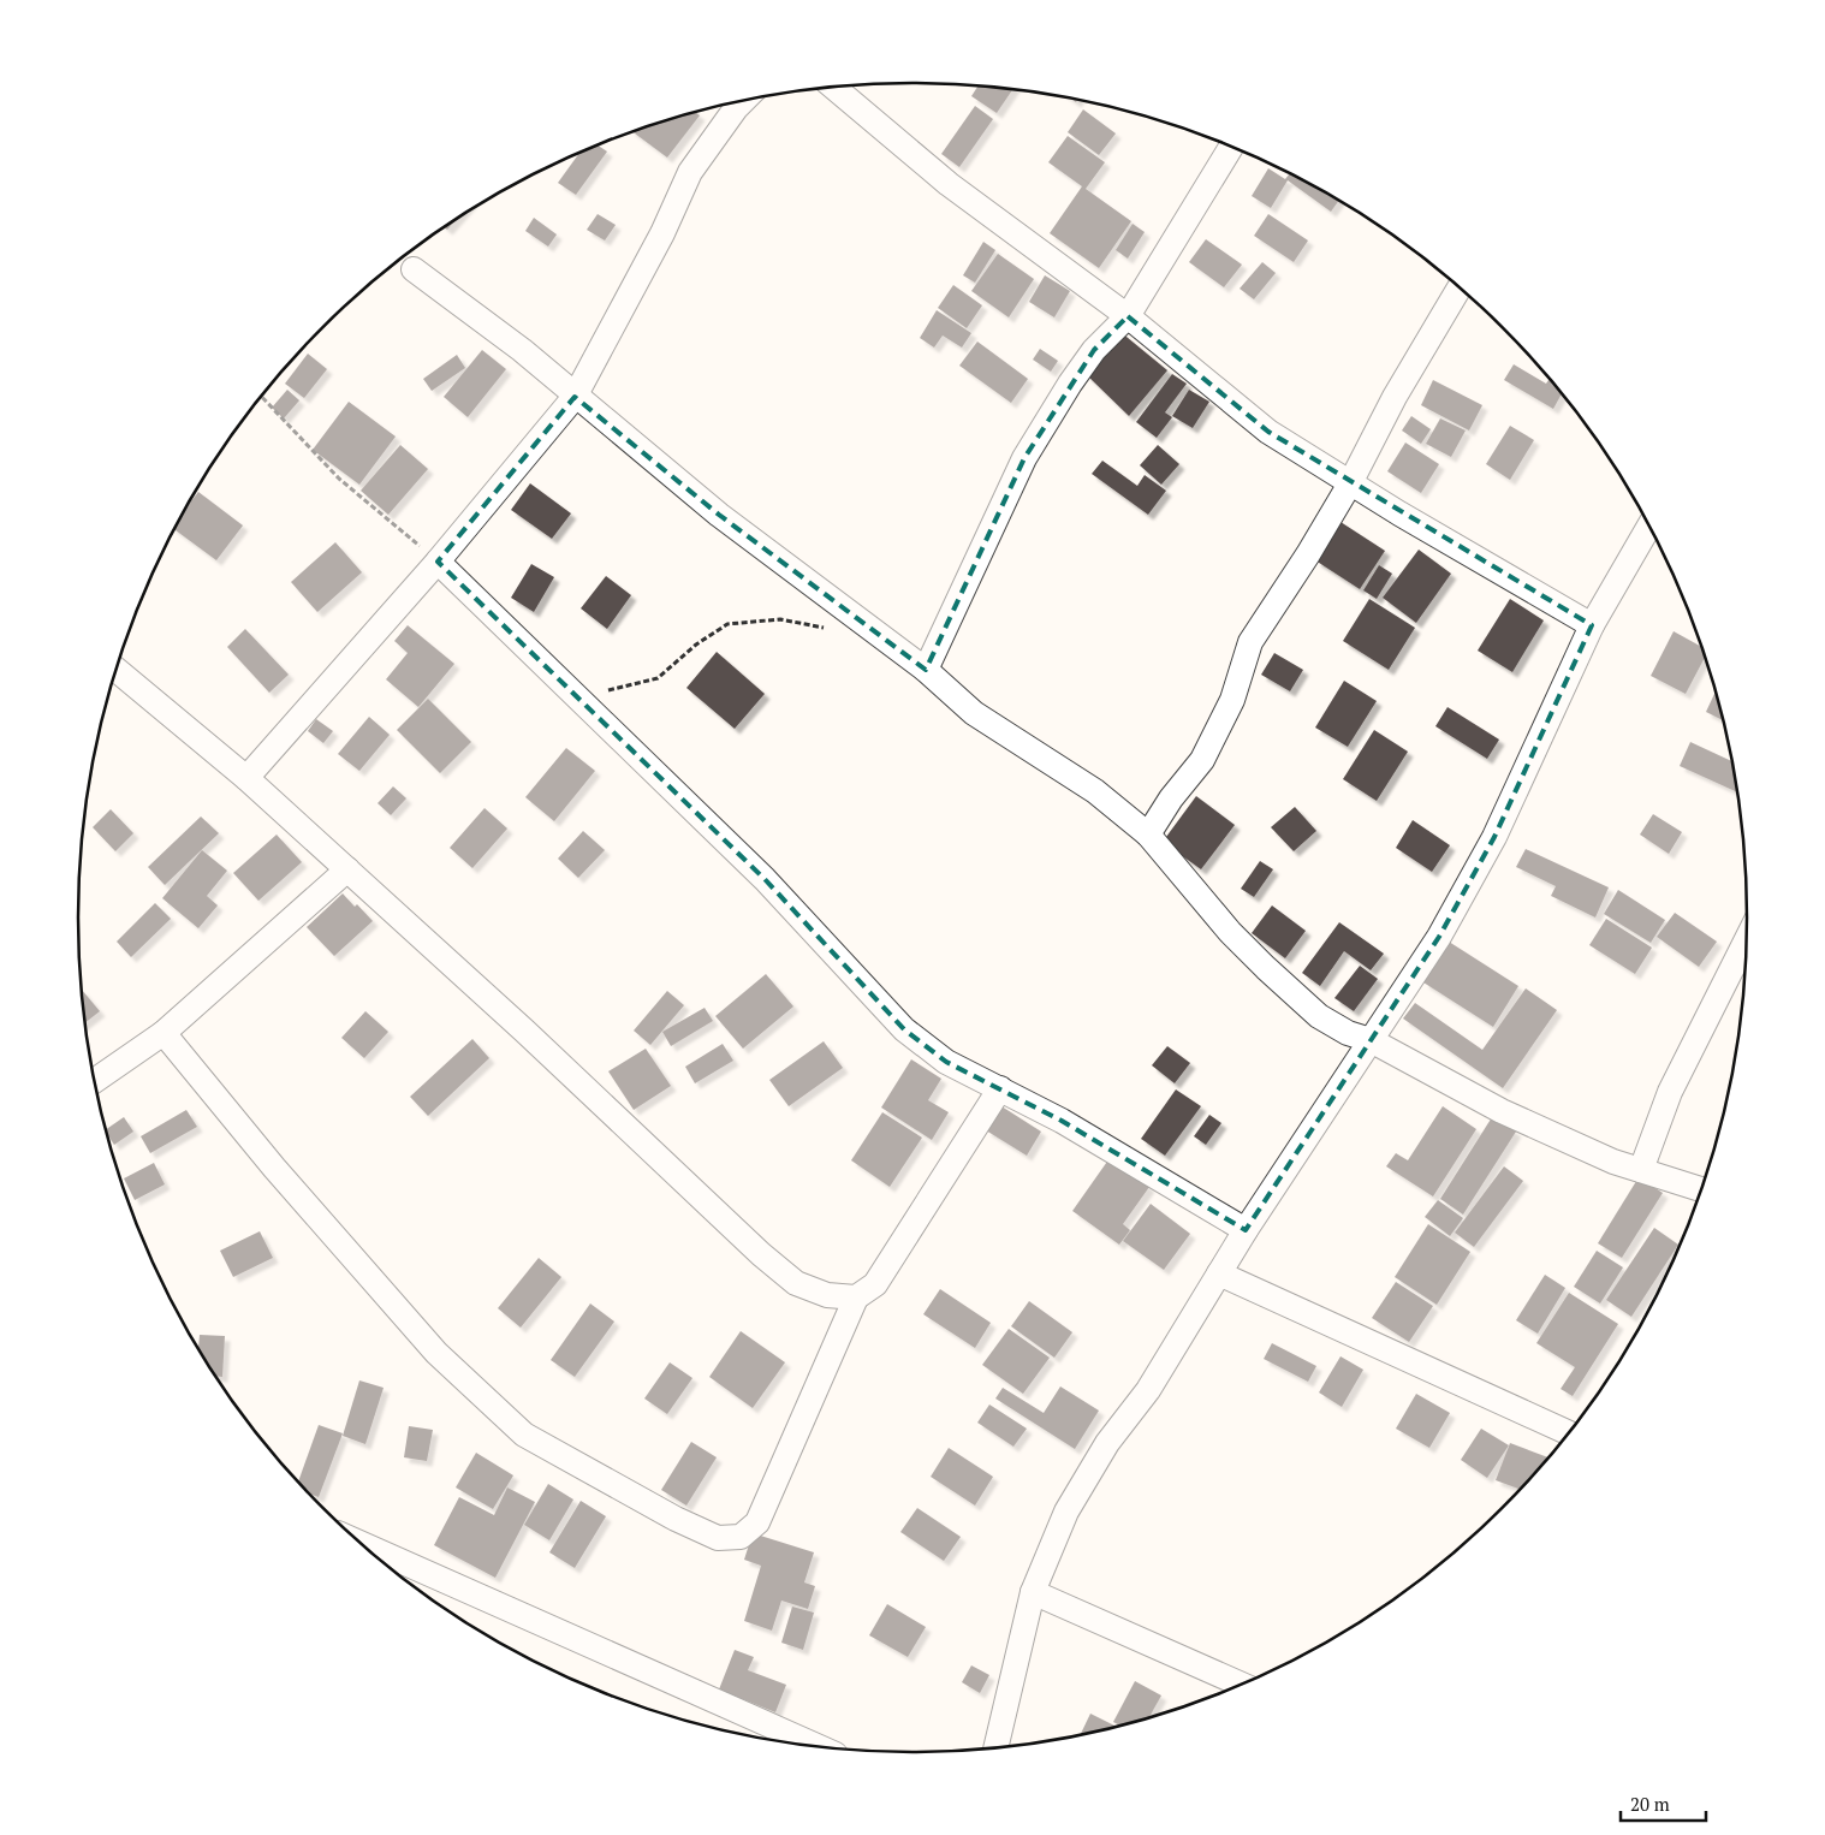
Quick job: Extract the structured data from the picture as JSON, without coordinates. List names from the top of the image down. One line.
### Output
{"scale_bar":"20 m"}
